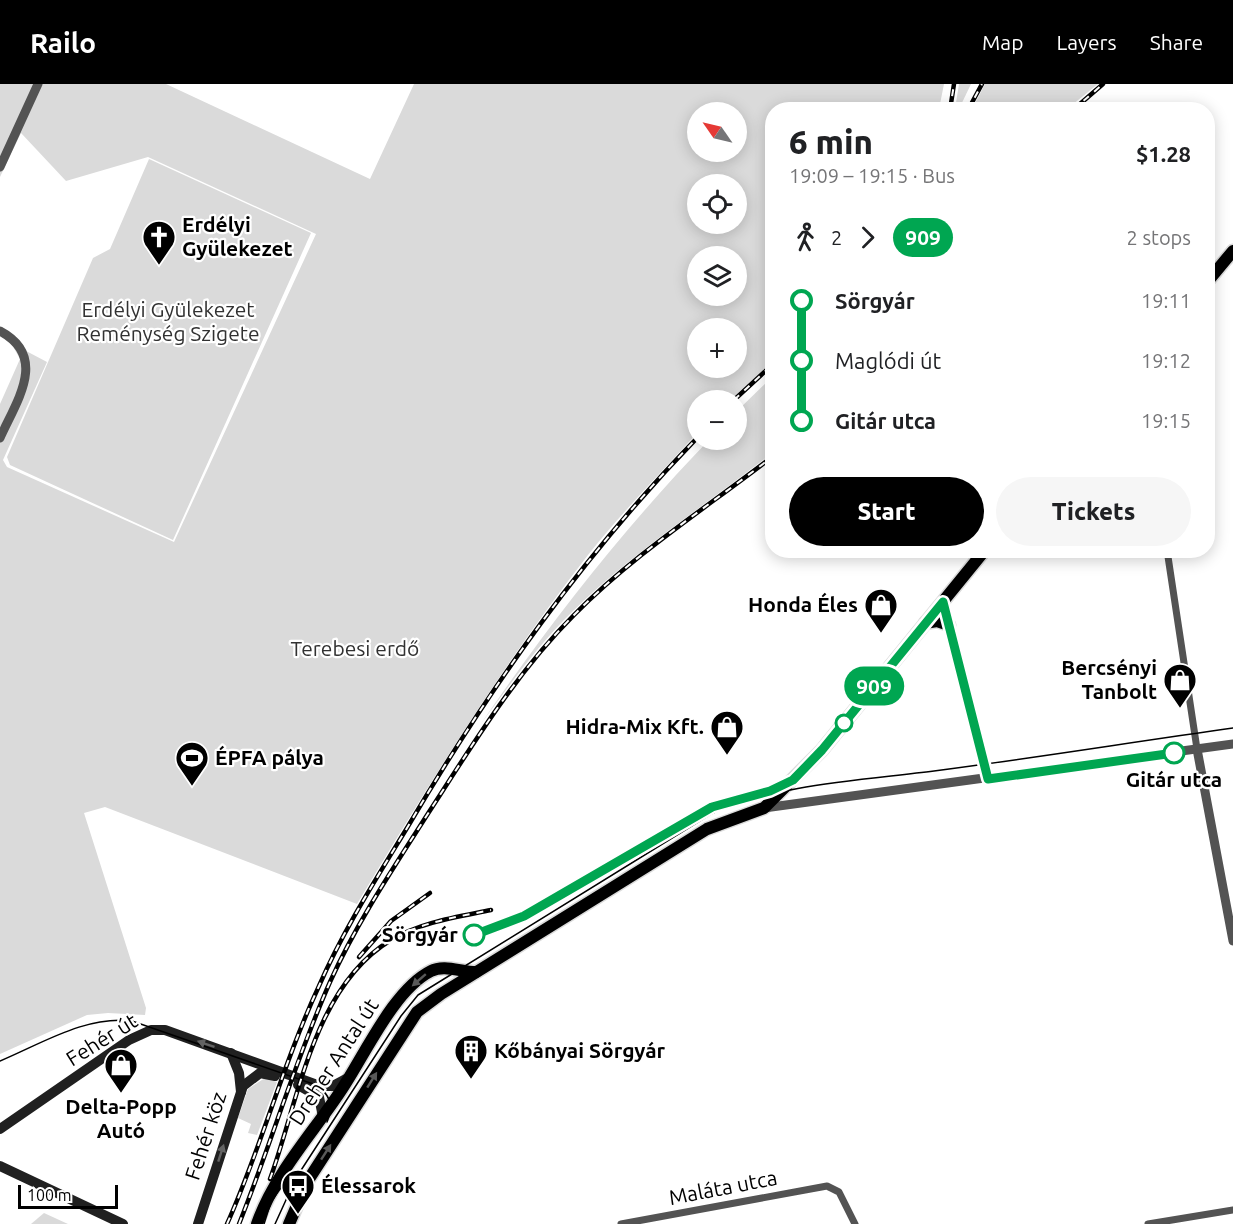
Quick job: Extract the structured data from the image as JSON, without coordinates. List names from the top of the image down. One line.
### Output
{"streets":{"main road":["Fehér út","Dreher Antal út","Fehér köz"],"street":["Maláta utca"]},"crossings":[["Fehér út","Dreher Antal út"],["Dreher Antal út","Fehér köz"]],"one_way":["Fehér út","Fehér köz"],"parks":["Erdélyi Gyülekezet Reménység Szigete","Terebesi erdő"],"places":{"church":["Erdélyi Gyülekezet"],"shop":["Honda Éles","Bercsényi Tanbolt","Hidra-Mix Kft.","Delta-Popp Autó"],"other":["Gitár utca","Sörgyár"],"sports":["ÉPFA pálya"],"building":["Kőbányai Sörgyár"],"bus stop":["Élessarok"]},"lines":["bus line 909"],"scale_bar":"100 m","north":"top left","page":{"header":"Railo","nav":["Map","Layers","Share"],"on_map":"909","map_buttons":["+","−"],"heading":["6 min","19:09 – 19:15 · Bus","$1.28"],"legs":["2","909","2 stops"],"list":[{"name":"Sörgyár","value":"19:11"},{"name":"Maglódi út","value":"19:12"},{"name":"Gitár utca","value":"19:15"}],"buttons":["Start","Tickets"],"scale":"100 m"}}
